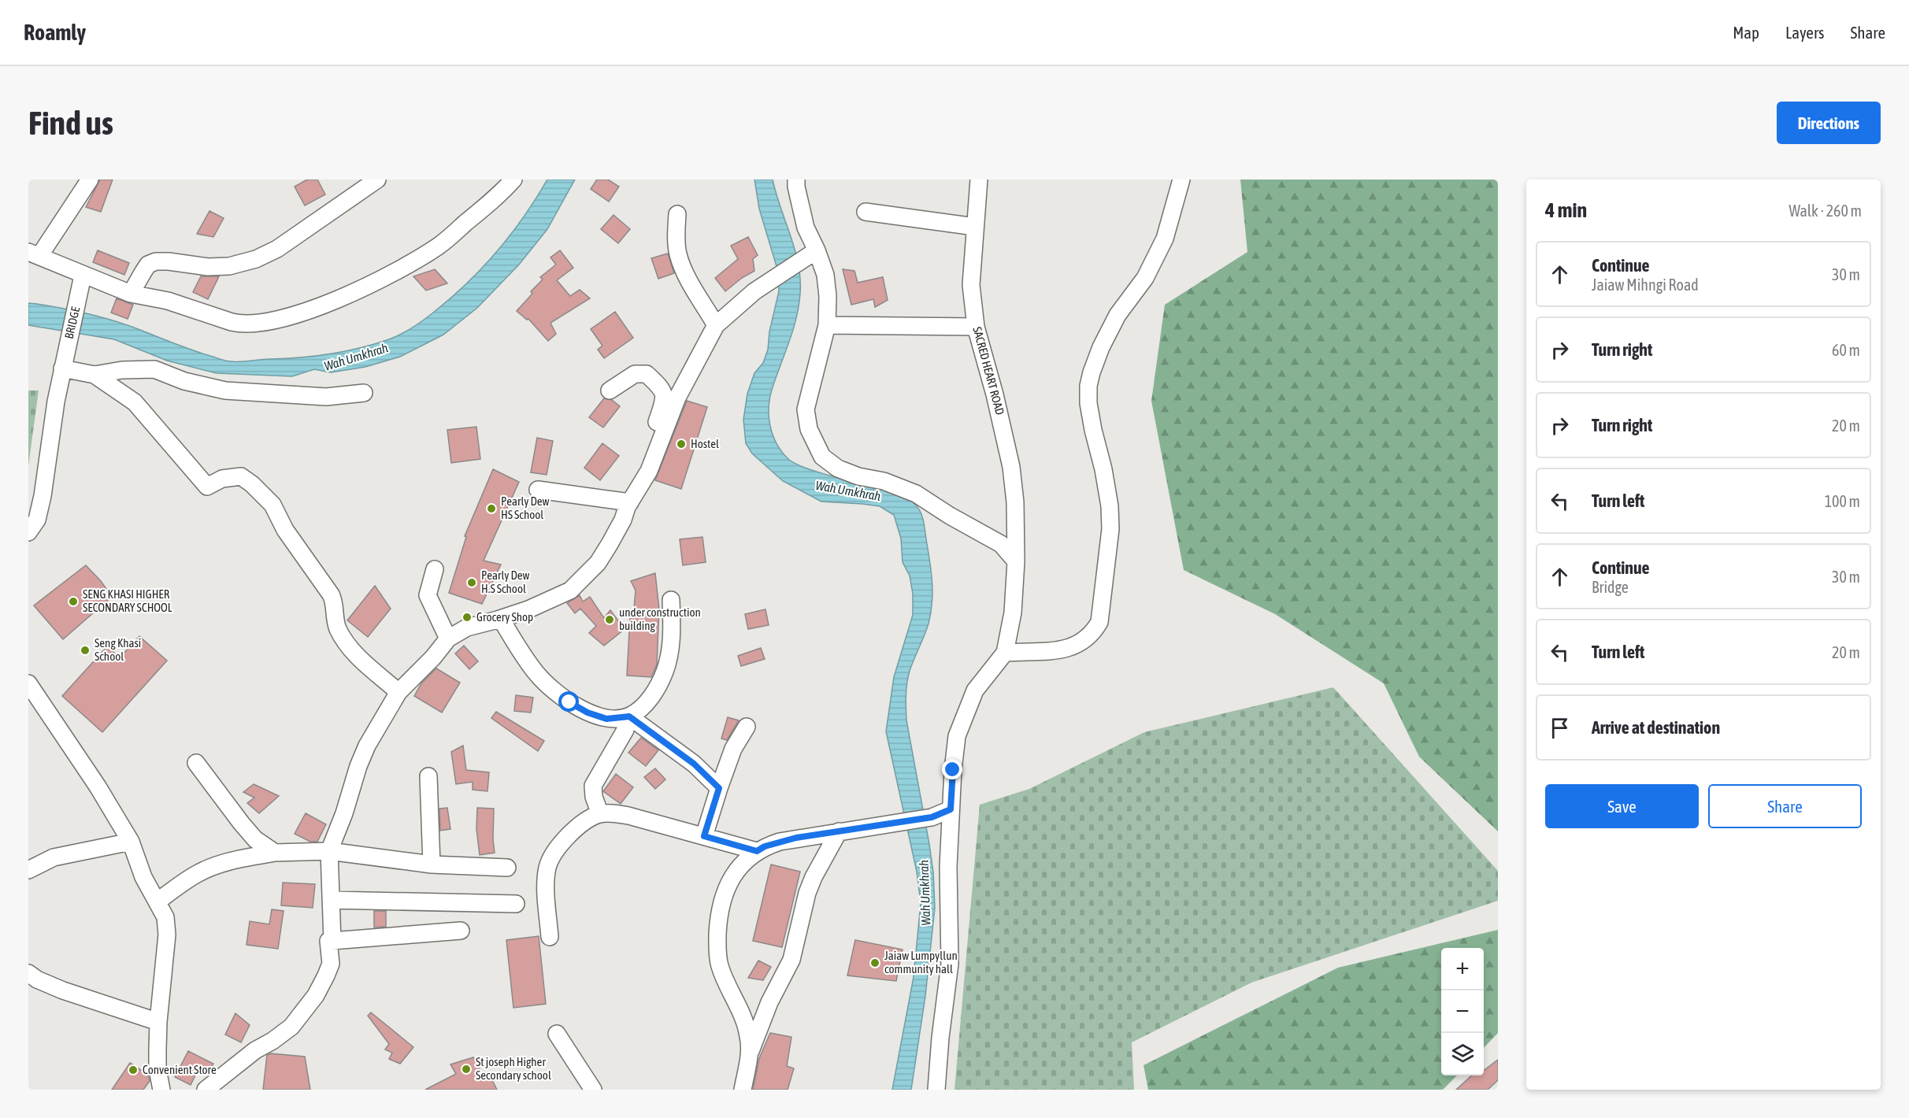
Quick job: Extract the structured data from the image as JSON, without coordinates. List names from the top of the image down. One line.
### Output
{"streets":{"street":["BRIDGE","SACRED HEART ROAD"]},"water":["Wah Umkhrah"],"places":["Hostel","Pearly Dew HS School","Pearly Dew H.S School","SENG KHASI HIGHER SECONDARY SCHOOL","Grocery Shop","under construction building","Seng Khasi School","Jaiaw Lumpyllun community hall","St joseph Higher Secondary school","Convenient Store"],"page":{"header":"Roamly","nav":["Map","Layers","Share"],"buttons":["Directions",["Save","Share"]],"title":"Find us","heading":["4 min","Walk · 260 m"],"list":[["Continue","Jaiaw Mihngi Road","30 m"],["Turn right","60 m"],["Turn right","20 m"],["Turn left","100 m"],["Continue","Bridge","30 m"],["Turn left","20 m"],"Arrive at destination"],"map_buttons":["+","−"]}}
